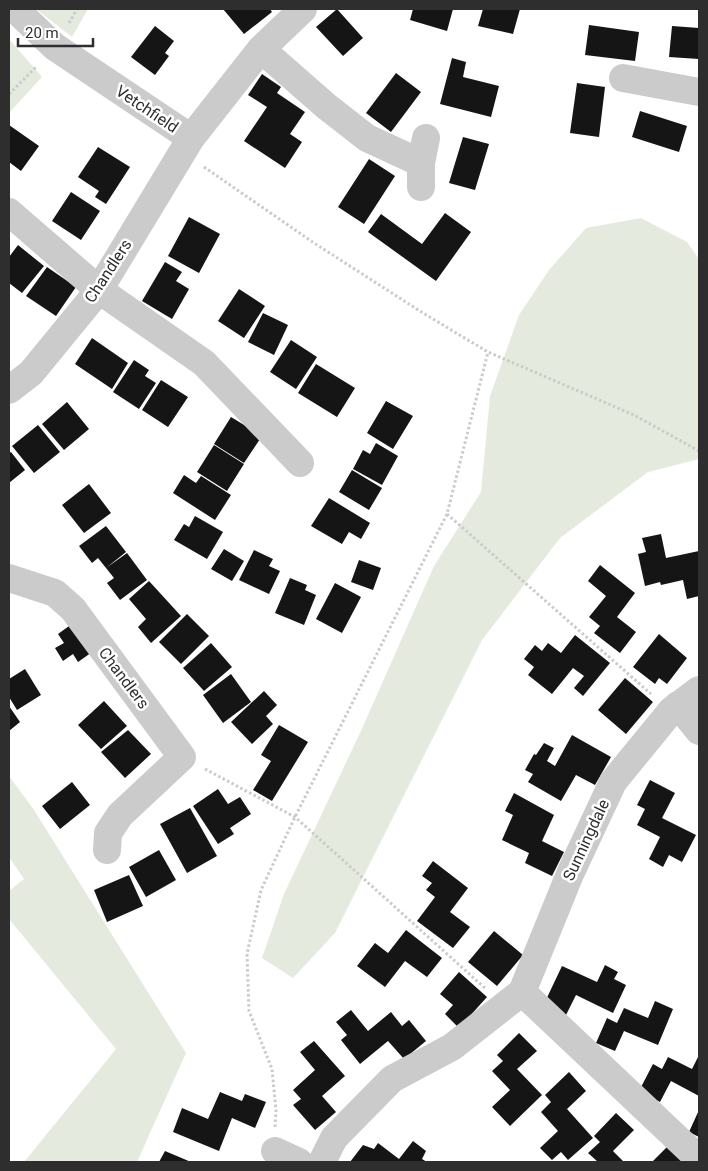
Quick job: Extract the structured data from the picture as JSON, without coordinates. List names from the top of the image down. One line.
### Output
{"streets":{"street":["Vetchfield","Chandlers","Sunningdale"]},"crossings":[["Vetchfield","Chandlers"]],"scale_bar":"20 m"}
